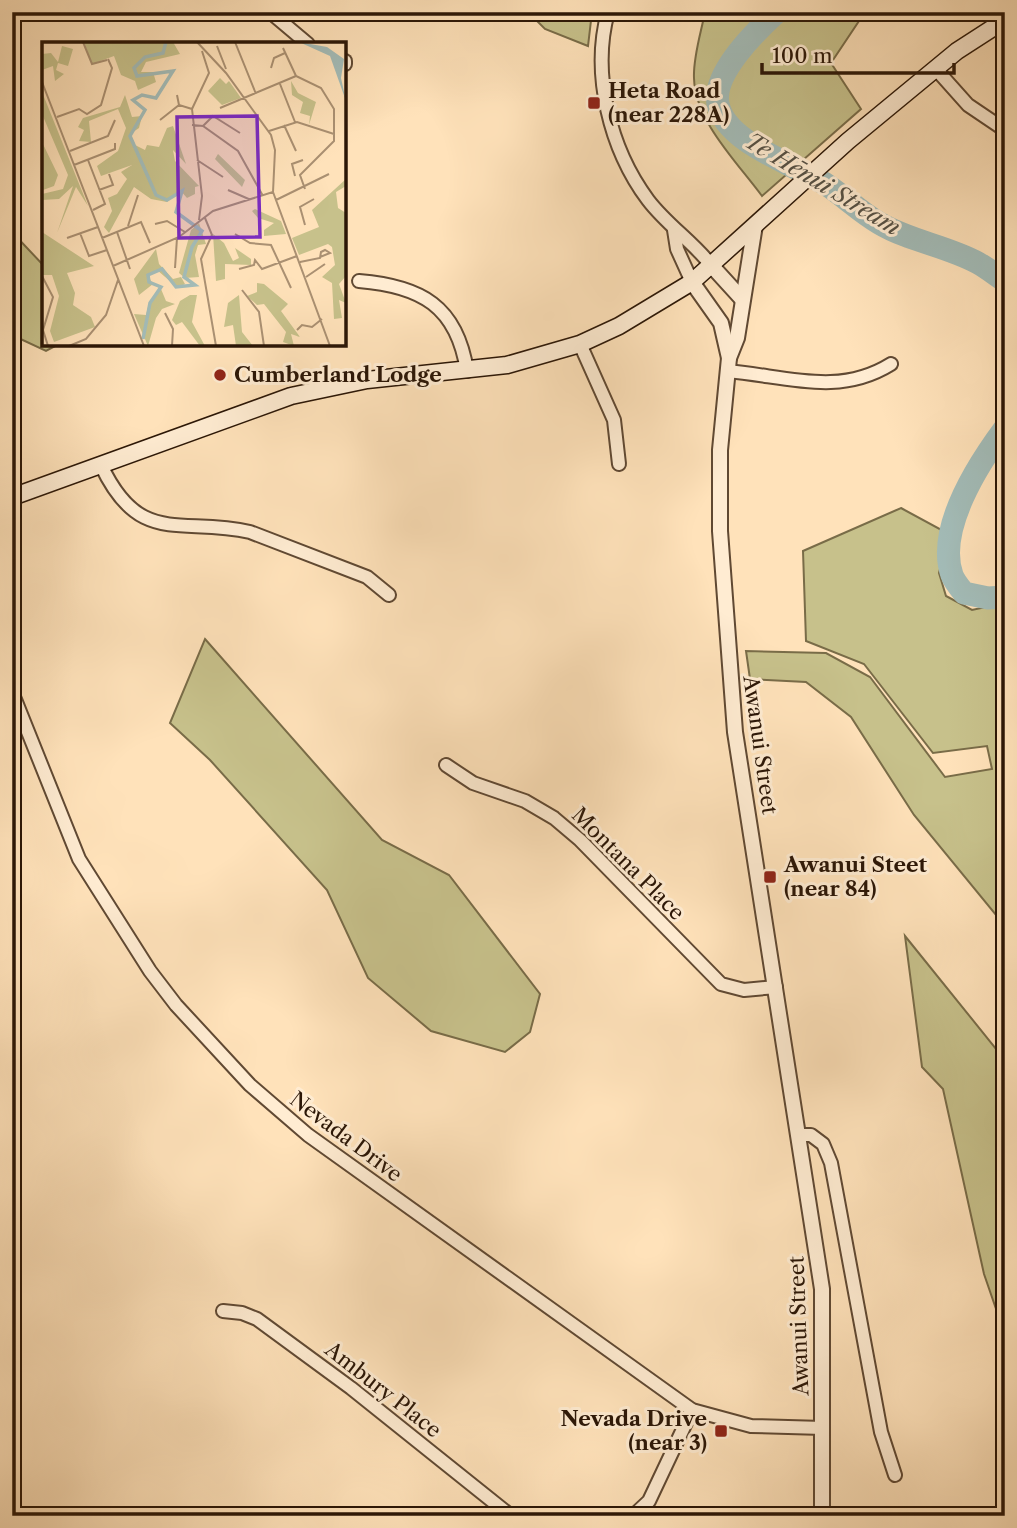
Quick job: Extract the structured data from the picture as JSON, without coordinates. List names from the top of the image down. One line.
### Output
{"streets":{"street":["Awanui Street","Montana Place","Nevada Drive","Ambury Place"]},"crossings":[["Awanui Street","Montana Place"],["Awanui Street","Nevada Drive"]],"water":["Te Hēnui Stream"],"places":{"transit":["Heta Road (near 228A)","Awanui Steet (near 84)","Nevada Drive (near 3)"],"other":["Cumberland Lodge"]},"scale_bar":"100 m"}
